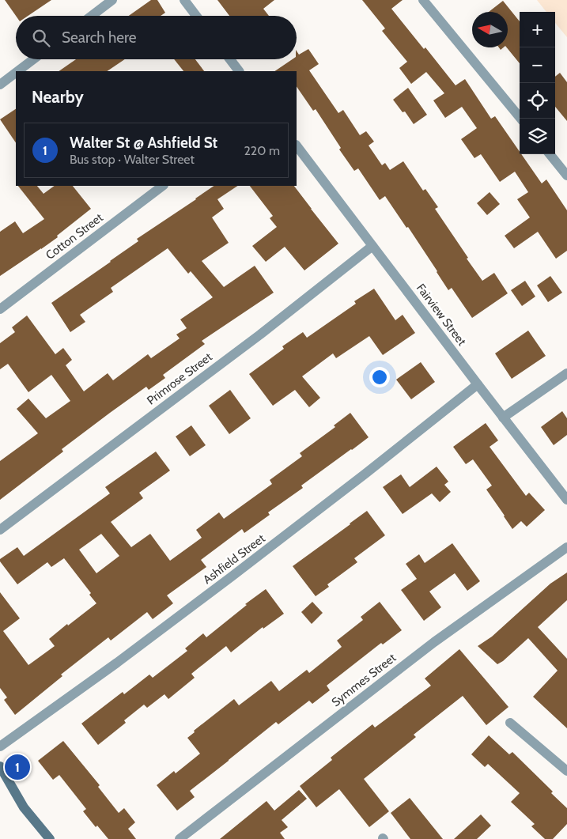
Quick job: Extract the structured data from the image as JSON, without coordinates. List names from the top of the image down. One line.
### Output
{"streets":{"street":["Cotton Street","Fairview Street","Primrose Street","Ashfield Street","Symmes Street"]},"crossings":[["Fairview Street","Primrose Street"],["Fairview Street","Ashfield Street"]],"north":"left","page":{"map_buttons":["+","−"],"search":"Search here","heading":"Nearby","list":[{"mark":"1","name":"Walter St @ Ashfield St","note":"Bus stop · Walter Street","value":"220 m"}],"pins":"1"}}
